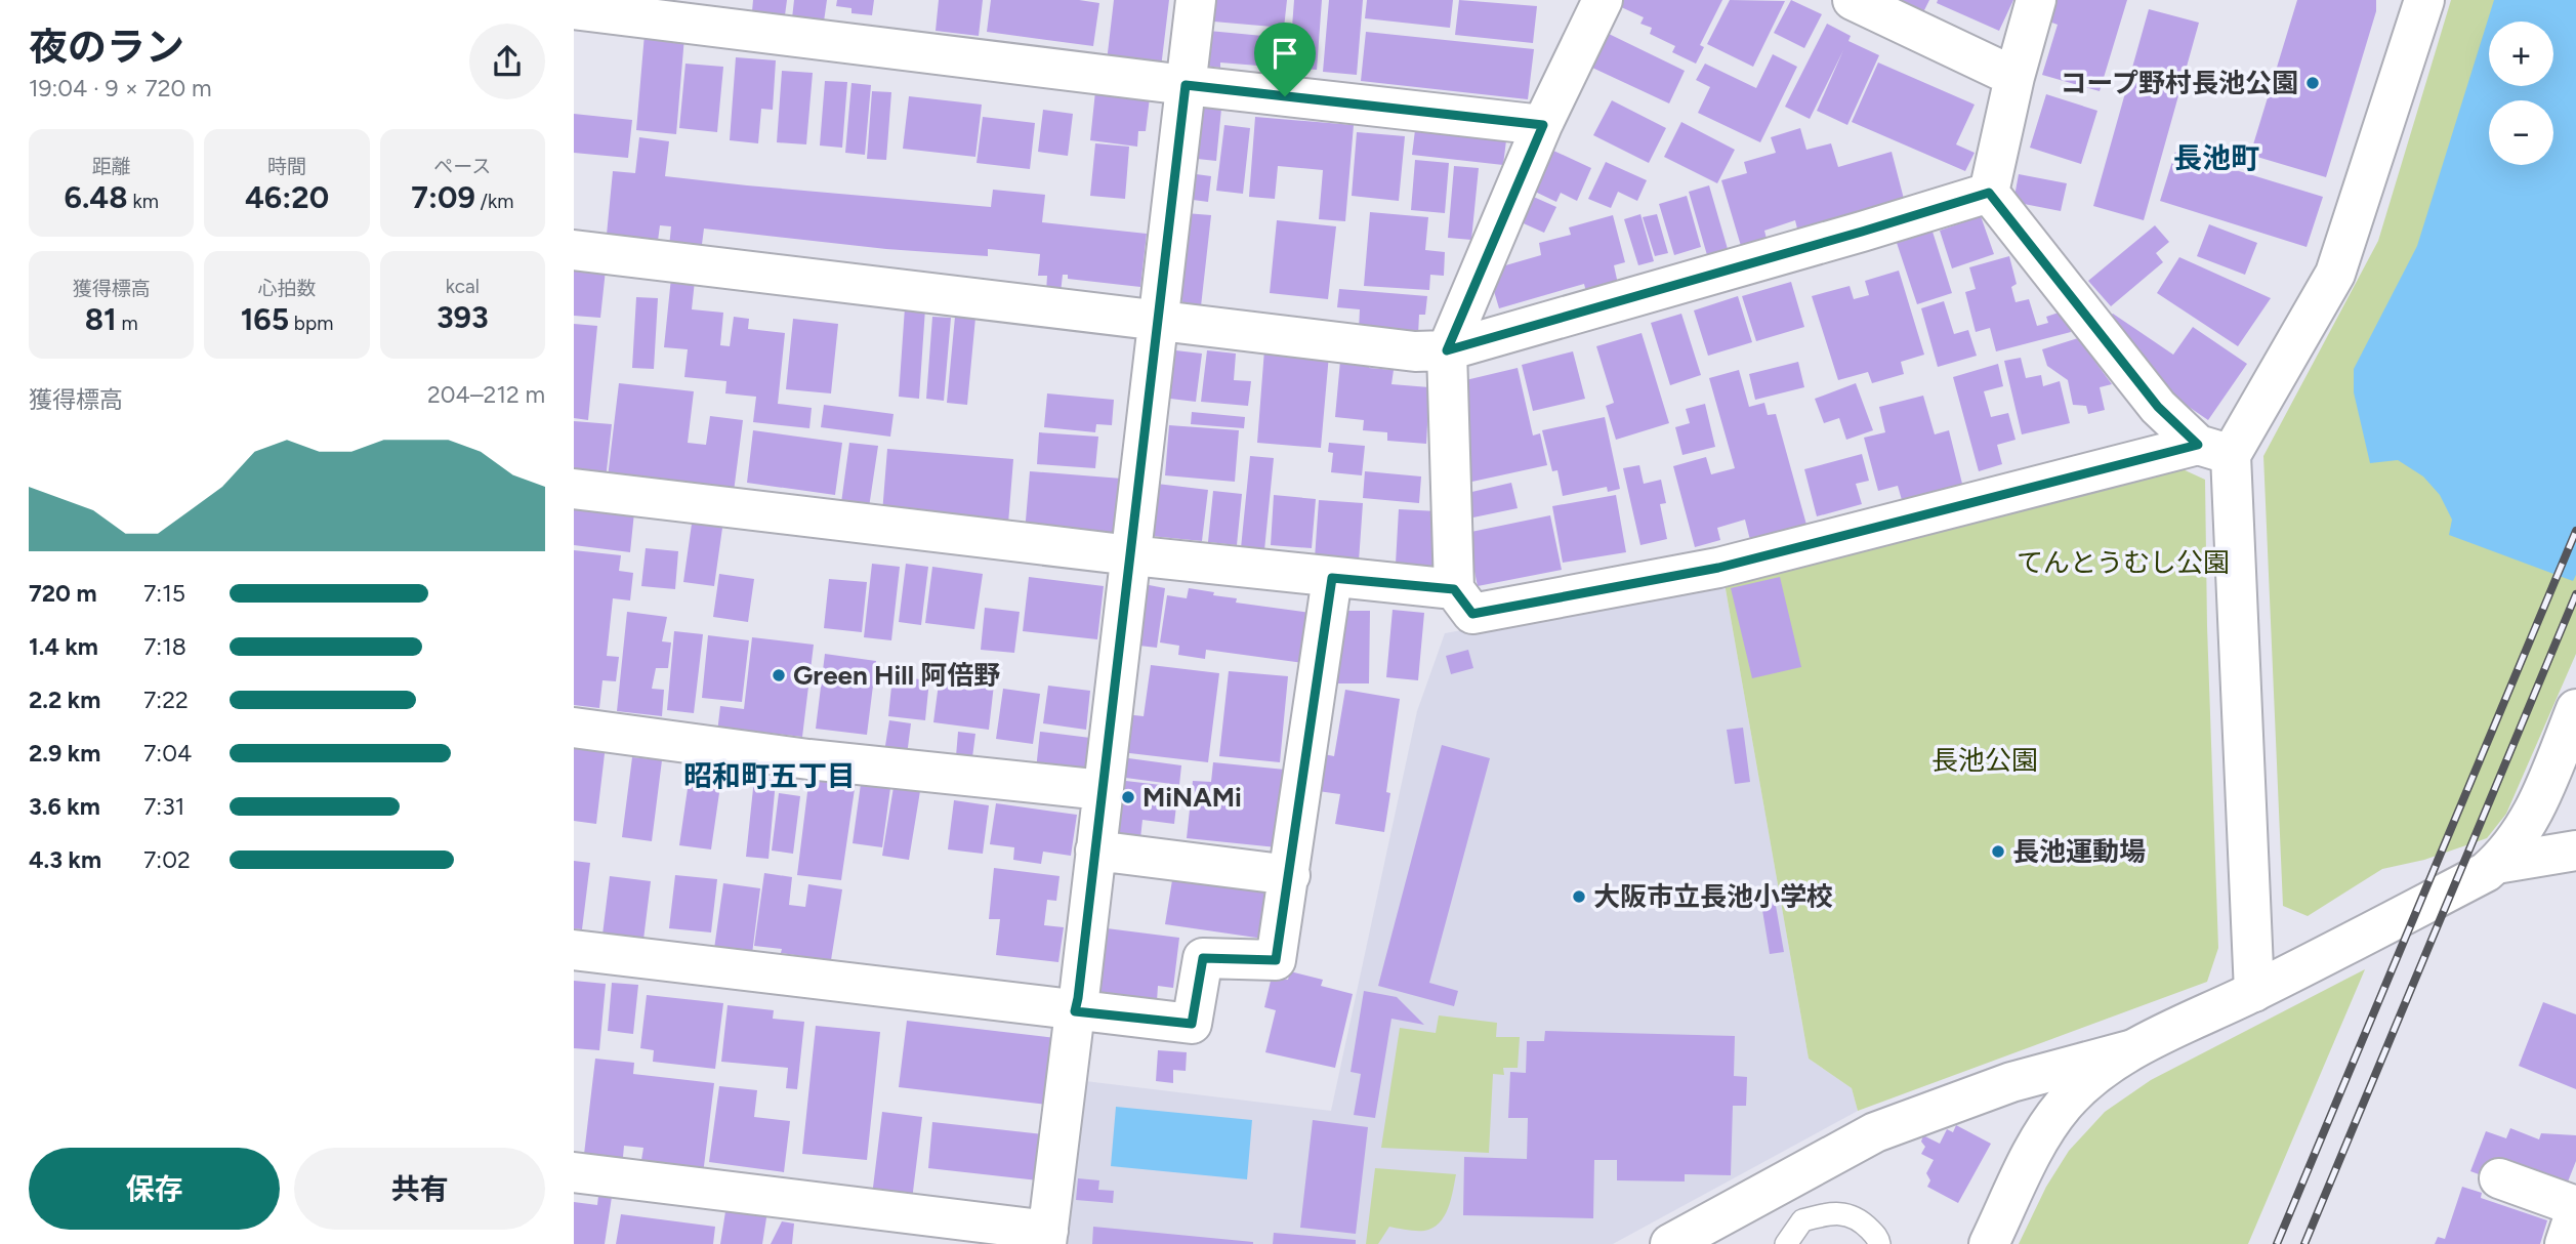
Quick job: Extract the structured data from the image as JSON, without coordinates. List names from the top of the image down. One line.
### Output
{"districts":["長池町","昭和町五丁目"],"parks":["てんとうむし公園","長池公園"],"places":["コープ野村長池公園","Green Hill 阿倍野","MiNAMi","長池運動場","大阪市立長池小学校"],"page":{"heading":["夜のラン","19:04 · 9 × 720 m"],"map_buttons":["+","−"],"stats":[["距離","6.48 km"],["時間","46:20"],["ペース","7:09 /km"],["獲得標高","81 m"],["心拍数","165 bpm"],["kcal","393"]],"chart":["獲得標高","204–212 m"],"list":[{"name":"720 m","note":"7:15"},{"name":"1.4 km","note":"7:18"},{"name":"2.2 km","note":"7:22"},{"name":"2.9 km","note":"7:04"},{"name":"3.6 km","note":"7:31"},{"name":"4.3 km","note":"7:02"}],"buttons":["保存","共有"]}}
